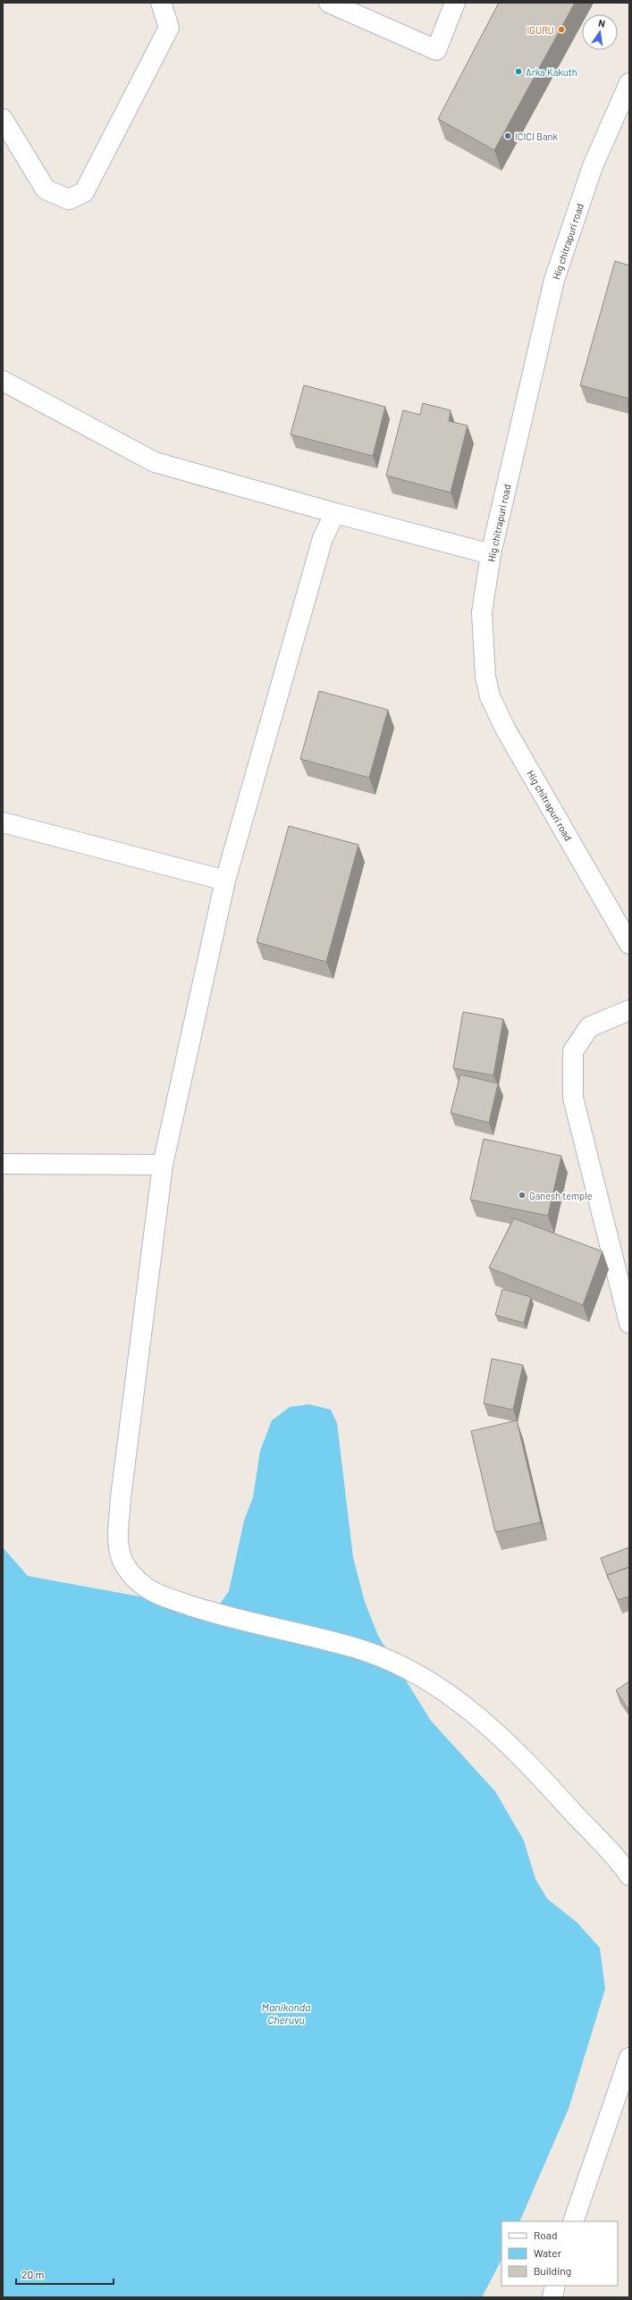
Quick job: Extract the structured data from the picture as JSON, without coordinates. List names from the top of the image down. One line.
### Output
{"streets":{"street":["Hig chitrapuri road"]},"water":["Manikonda Cheruvu"],"places":["IGURU","Arka Kakuth","ICICI Bank","Ganesh temple"],"legend":["Road","Water","Building"],"scale_bar":"20 m","north":"top"}
